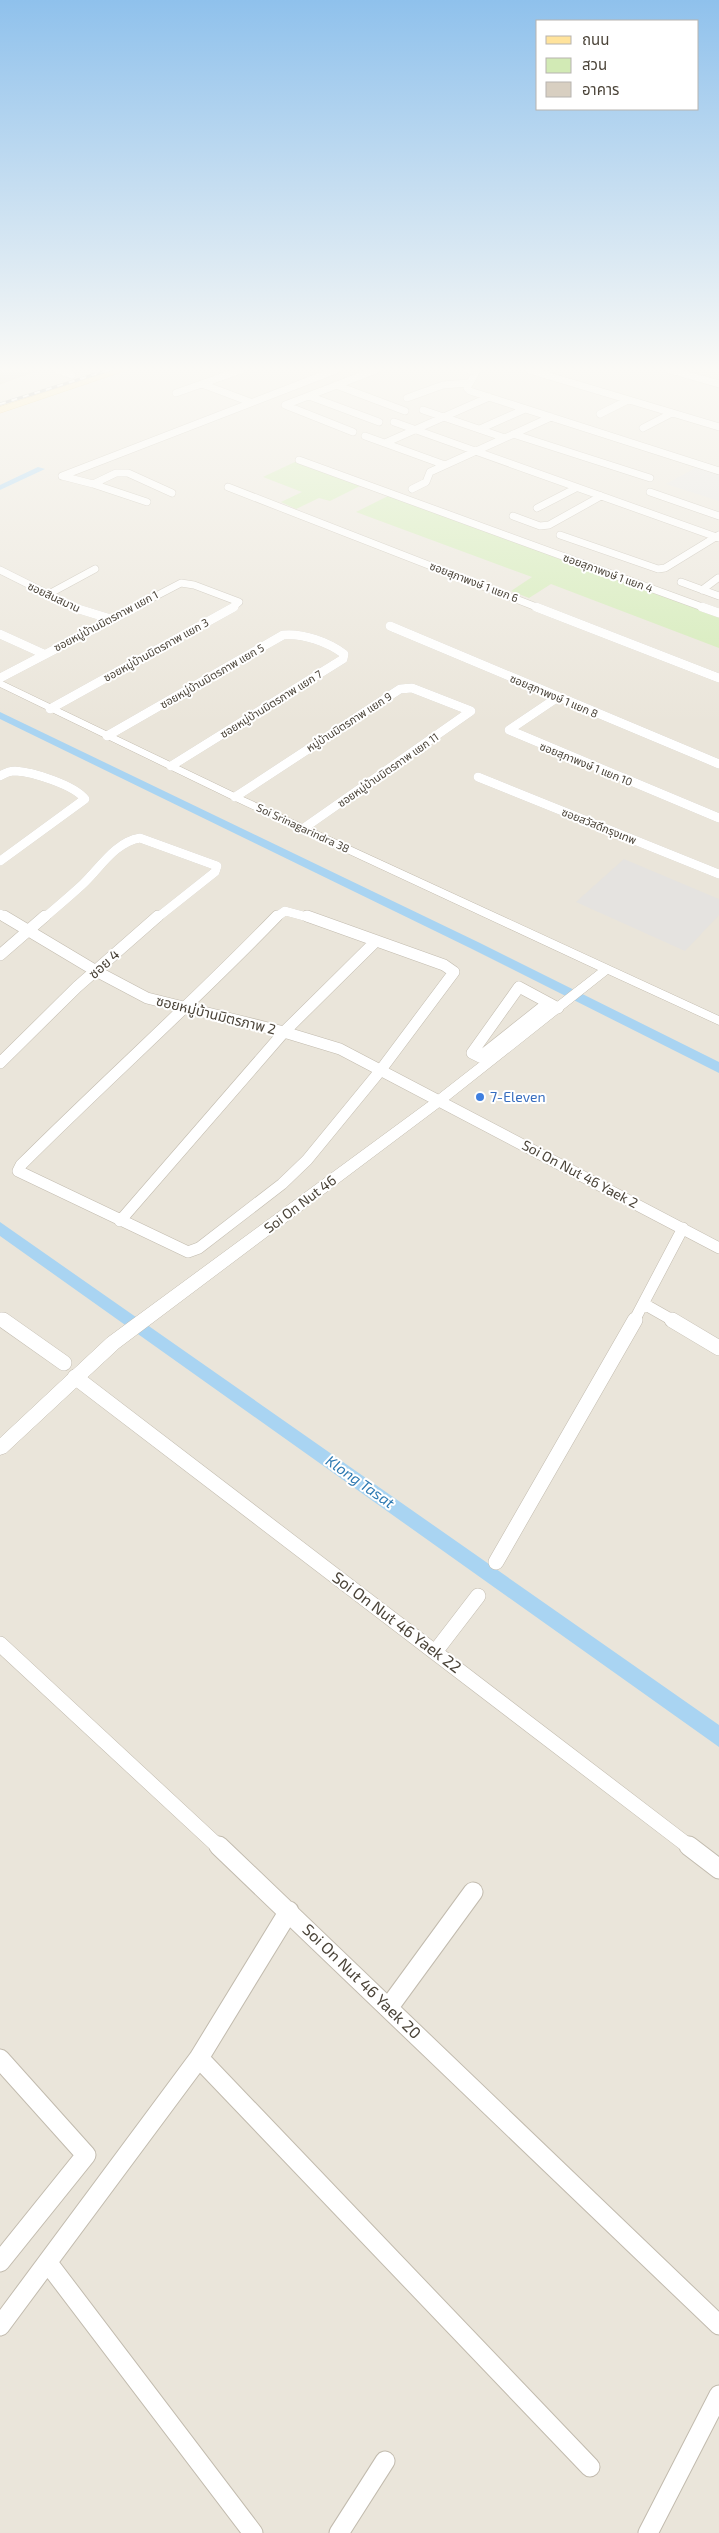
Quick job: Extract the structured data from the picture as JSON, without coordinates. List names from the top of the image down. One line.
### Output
{"streets":{"street":["ซอยสุภาพงษ์ 1 แยก 4","ซอยสุภาพงษ์ 1 แยก 6","ซอยสินสมาน","ซอยหมู่บ้านมิตรภาพ แยก 1","ซอยหมู่บ้านมิตรภาพ แยก 3","ซอยหมู่บ้านมิตรภาพ แยก 5","ซอยสุภาพงษ์ 1 แยก 8","ซอยหมู่บ้านมิตรภาพ แยก 7","หมู่บ้านมิตรภาพ แยก 9","ซอยสุภาพงษ์ 1 แยก 10","ซอยหมู่บ้านมิตรภาพ แยก 11","ซอยสวัสดีกรุงเทพ","Soi Srinagarindra 38","ซอย 4","ซอยหมู่บ้านมิตรภาพ 2","Soi On Nut 46 Yaek 2","Soi On Nut 46","Soi On Nut 46 Yaek 22","Soi On Nut 46 Yaek 20"]},"crossings":[["ซอยสินสมาน","ซอยหมู่บ้านมิตรภาพ แยก 1"],["ซอยหมู่บ้านมิตรภาพ แยก 1","ซอยหมู่บ้านมิตรภาพ แยก 3"],["ซอยหมู่บ้านมิตรภาพ แยก 3","Soi Srinagarindra 38"],["ซอยหมู่บ้านมิตรภาพ แยก 5","ซอยหมู่บ้านมิตรภาพ แยก 7"],["ซอยหมู่บ้านมิตรภาพ แยก 5","Soi Srinagarindra 38"],["ซอยสุภาพงษ์ 1 แยก 8","ซอยสุภาพงษ์ 1 แยก 10"],["ซอยหมู่บ้านมิตรภาพ แยก 7","Soi Srinagarindra 38"],["หมู่บ้านมิตรภาพ แยก 9","ซอยหมู่บ้านมิตรภาพ แยก 11"],["หมู่บ้านมิตรภาพ แยก 9","Soi Srinagarindra 38"],["ซอยหมู่บ้านมิตรภาพ แยก 11","Soi Srinagarindra 38"],["Soi Srinagarindra 38","Soi On Nut 46"],["ซอย 4","ซอยหมู่บ้านมิตรภาพ 2"],["ซอยหมู่บ้านมิตรภาพ 2","Soi On Nut 46 Yaek 2"],["ซอยหมู่บ้านมิตรภาพ 2","Soi On Nut 46"],["Soi On Nut 46 Yaek 2","Soi On Nut 46"],["Soi On Nut 46","Soi On Nut 46 Yaek 22"]],"water":["Klong Tasat"],"places":["7-Eleven"],"legend":["ถนน","สวน","อาคาร"]}
